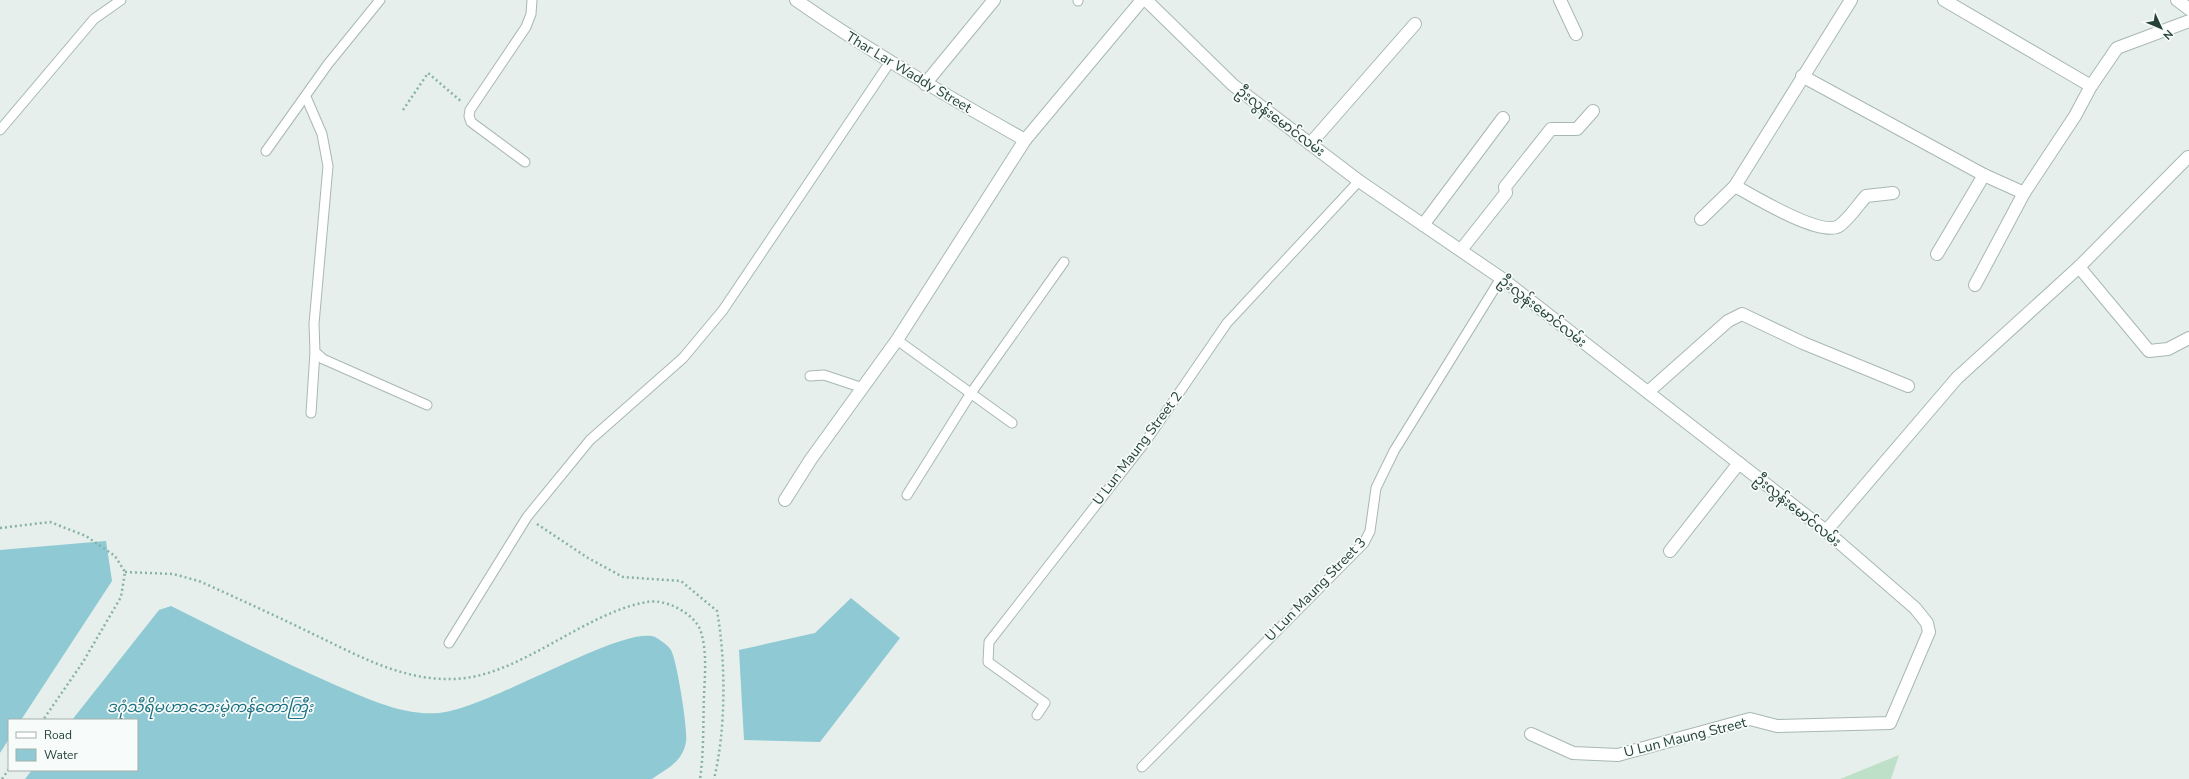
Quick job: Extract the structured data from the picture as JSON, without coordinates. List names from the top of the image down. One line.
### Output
{"streets":{"street":["Thar Lar Waddy Street","ဦးလွန်းမောင်လမ်း","U Lun Maung Street"],"lane":["U Lun Maung Street 2","U Lun Maung Street 3"]},"crossings":[["ဦးလွန်းမောင်လမ်း","U Lun Maung Street 2"],["ဦးလွန်းမောင်လမ်း","U Lun Maung Street 3"],["ဦးလွန်းမောင်လမ်း","U Lun Maung Street"]],"water":["ဒဂုံသီရိမဟာဘေးမဲ့ကန်တော်ကြီး"],"legend":["Road","Water"],"north":"bottom right"}
